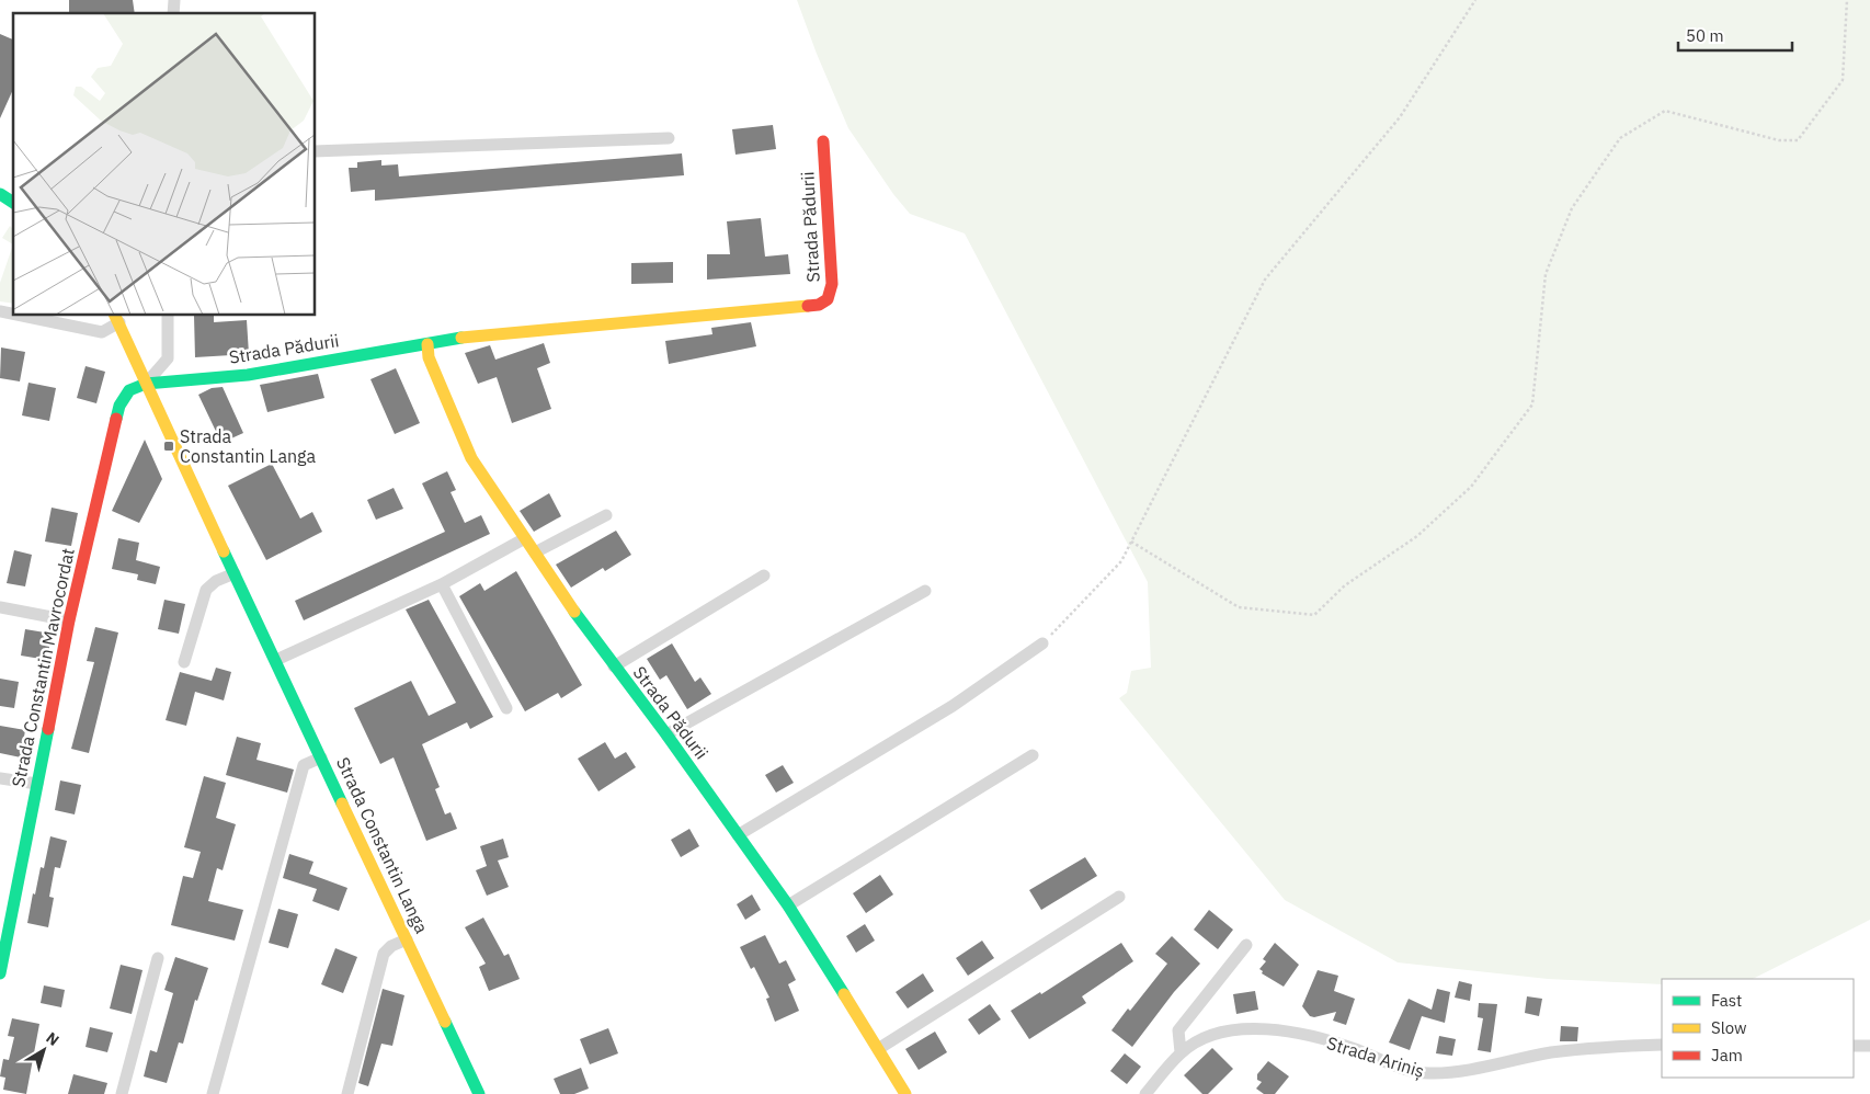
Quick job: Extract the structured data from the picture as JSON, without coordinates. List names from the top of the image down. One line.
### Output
{"streets":{"street":["Strada Pădurii","Strada Constantin Mavrocordat","Strada Constantin Langa","Strada Ariniș"]},"crossings":[["Strada Pădurii","Strada Constantin Mavrocordat"],["Strada Pădurii","Strada Constantin Langa"],["Strada Constantin Mavrocordat","Strada Constantin Langa"]],"places":{"transit":["Strada Constantin Langa"]},"legend":["Fast","Slow","Jam"],"scale_bar":"50 m","north":"top right"}
